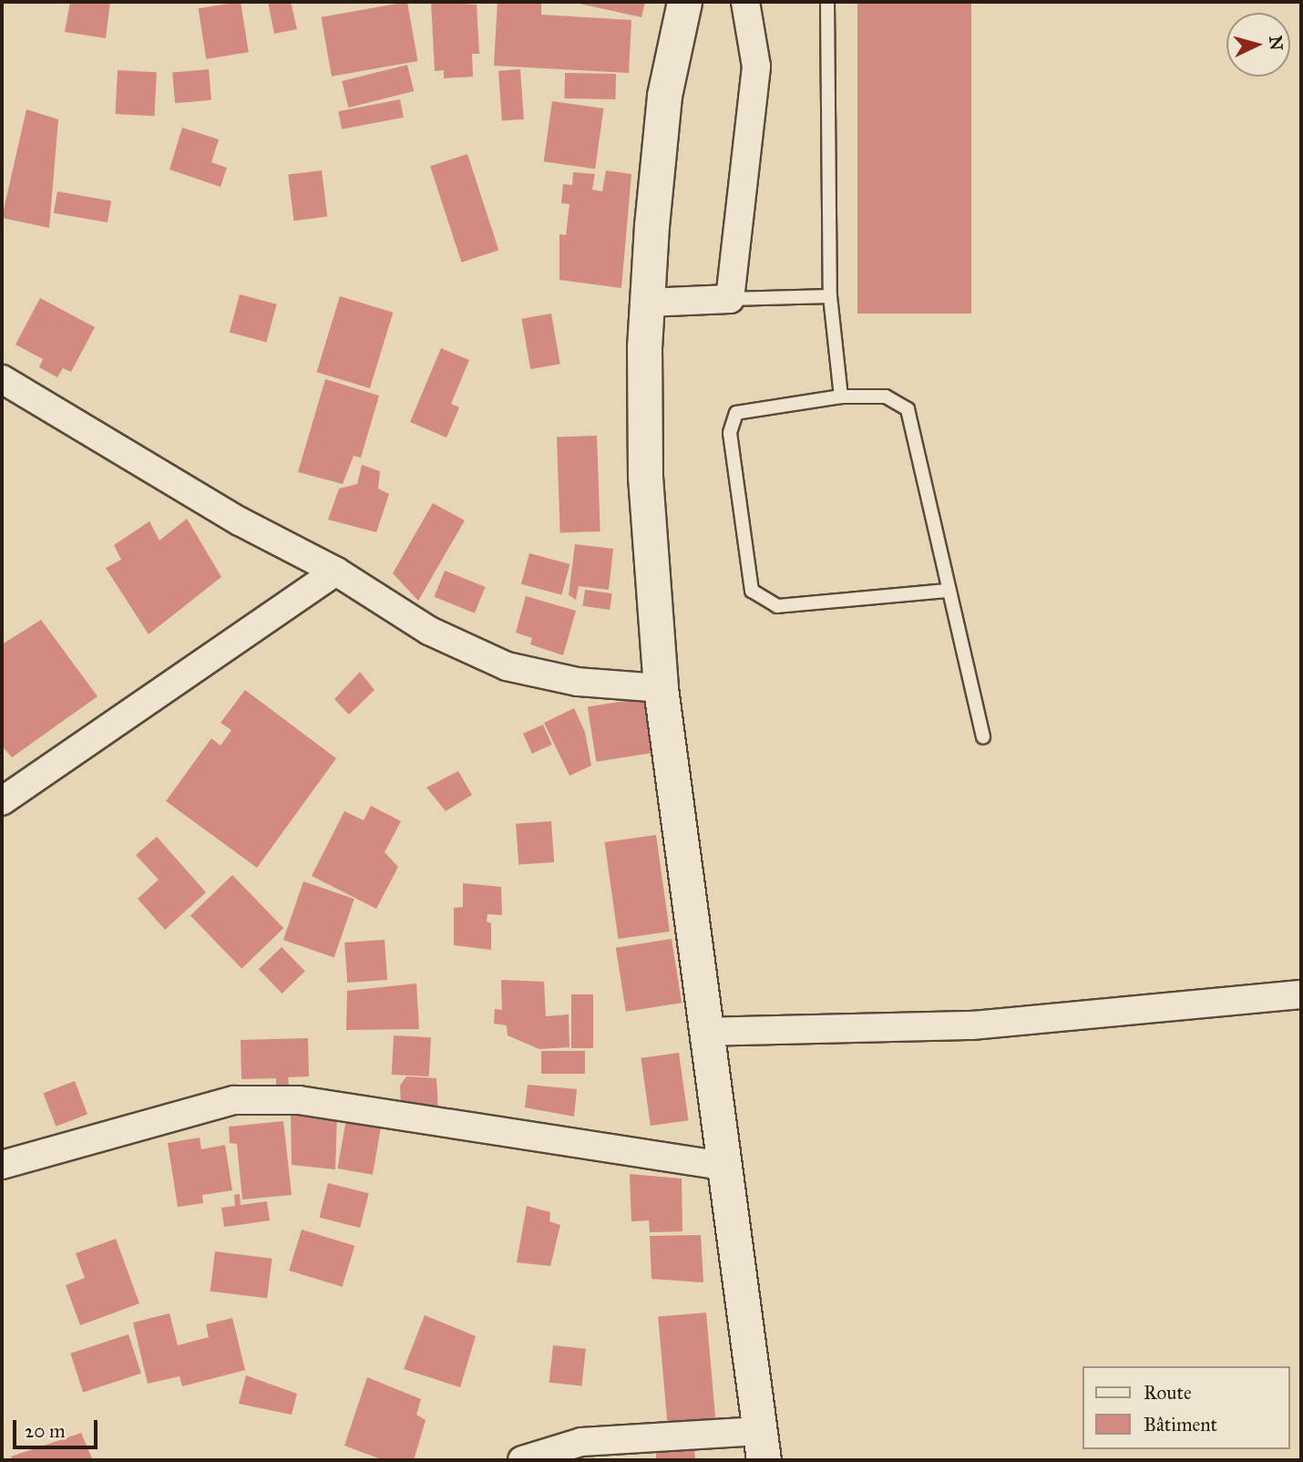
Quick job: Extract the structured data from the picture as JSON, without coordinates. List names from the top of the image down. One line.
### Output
{"legend":["Route","Bâtiment"],"scale_bar":"20 m","north":"right"}
